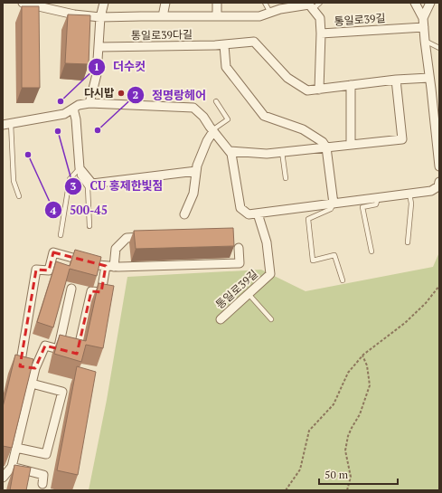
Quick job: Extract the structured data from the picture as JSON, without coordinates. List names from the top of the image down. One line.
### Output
{"streets":{"street":["통일로39길","통일로39다길"]},"crossings":[["통일로39길","통일로39다길"]],"places":["다시밥","더수컷","정명랑헤어","CU 홍제한빛점","500-45"],"scale_bar":"50 m"}
